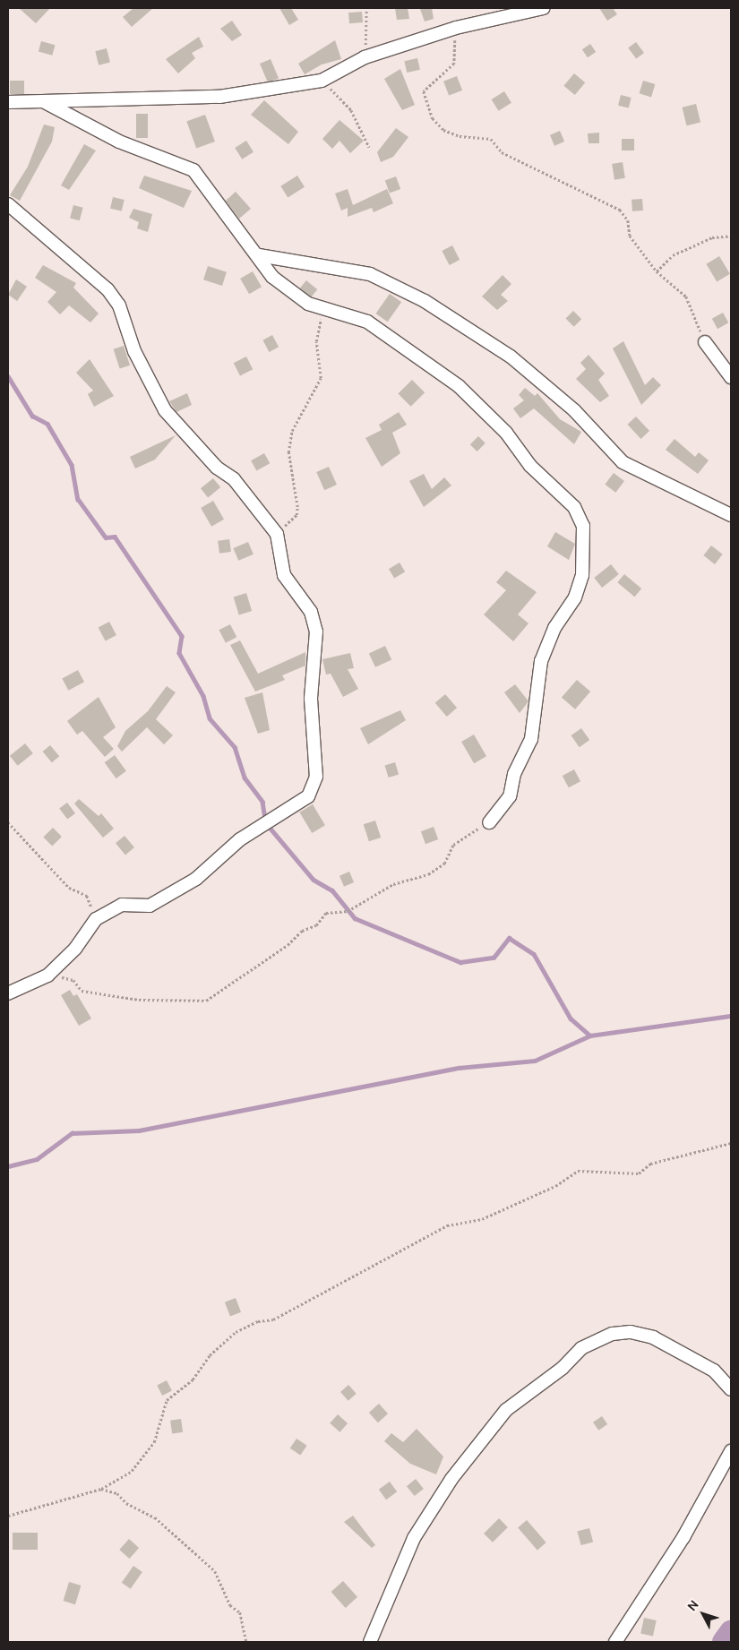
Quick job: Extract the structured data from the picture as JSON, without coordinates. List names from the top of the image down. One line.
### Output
{"north":"top left"}
